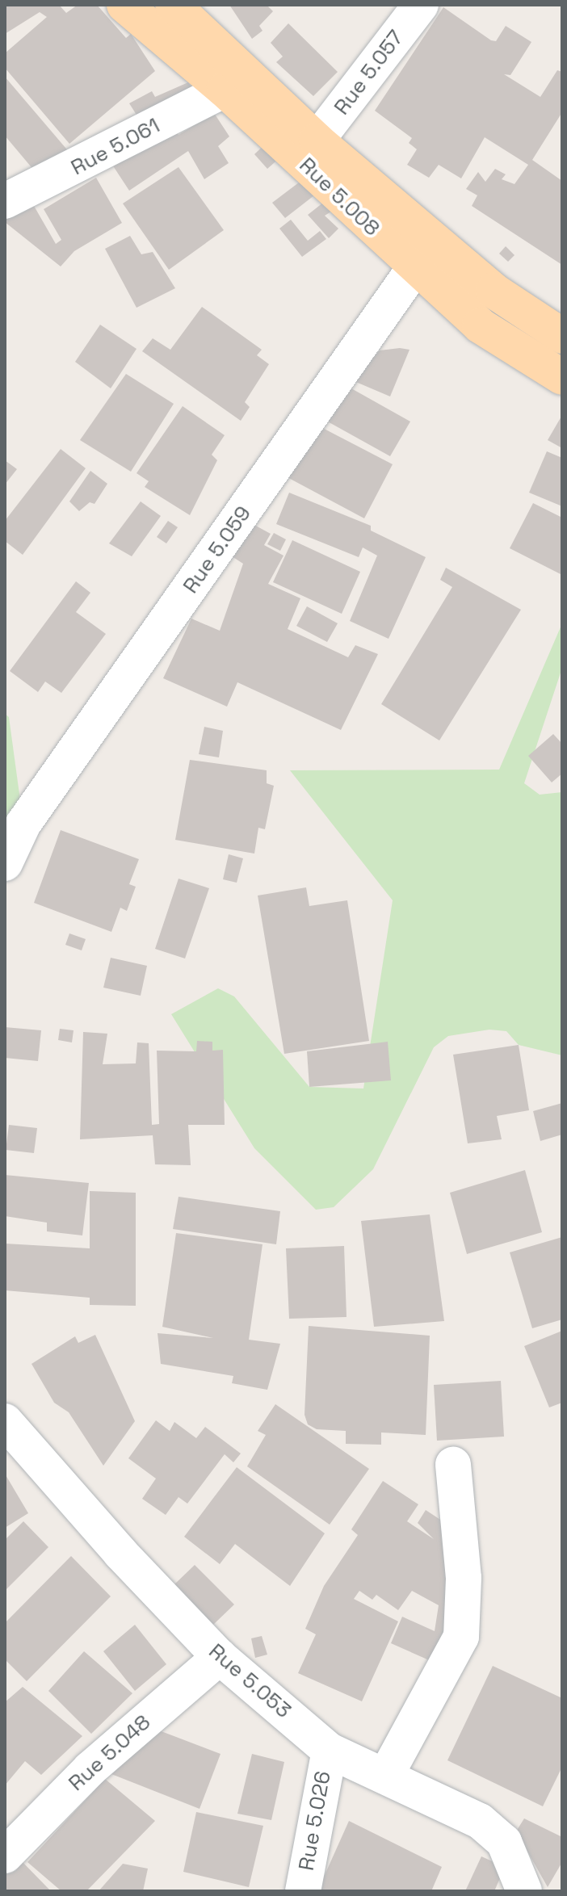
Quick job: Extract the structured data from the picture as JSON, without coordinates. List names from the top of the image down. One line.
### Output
{"streets":{"main road":["Rue 5.008"],"street":["Rue 5.057","Rue 5.061","Rue 5.059","Rue 5.053","Rue 5.048","Rue 5.026"]},"crossings":[["Rue 5.057","Rue 5.008"],["Rue 5.061","Rue 5.008"],["Rue 5.008","Rue 5.059"],["Rue 5.053","Rue 5.048"],["Rue 5.053","Rue 5.026"]]}
